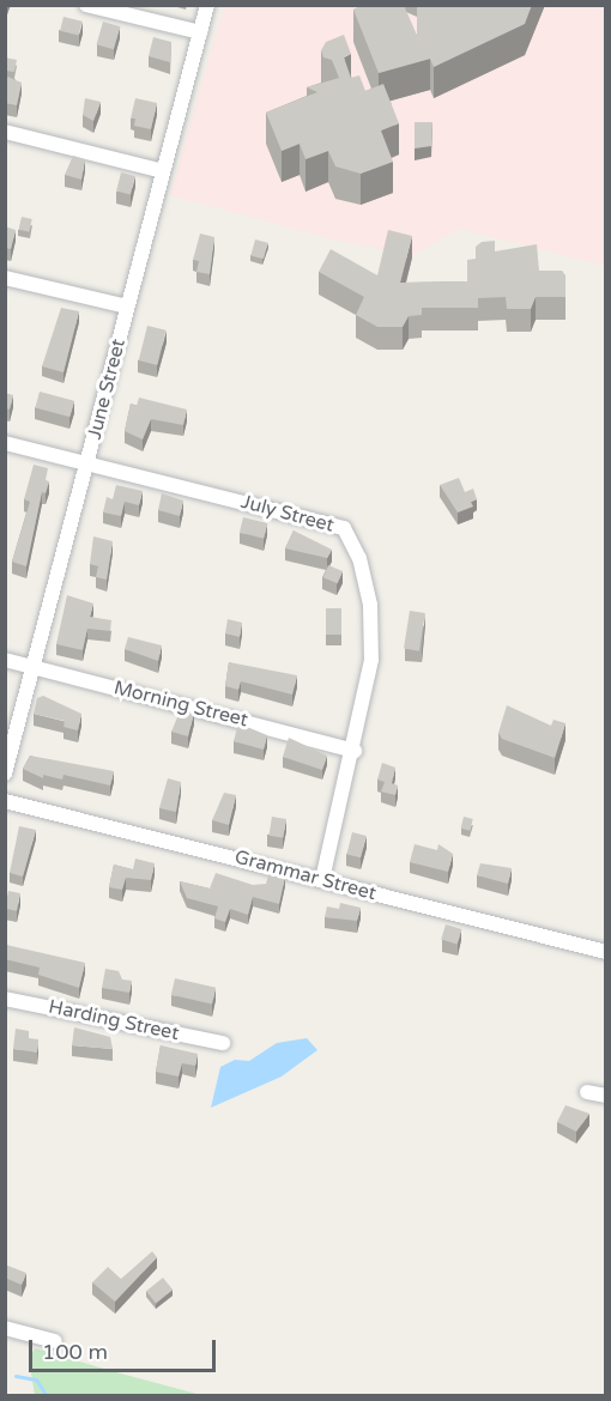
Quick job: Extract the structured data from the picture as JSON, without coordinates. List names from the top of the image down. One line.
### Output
{"streets":{"street":["June Street","July Street","Morning Street","Grammar Street","Harding Street"]},"crossings":[["June Street","July Street"],["June Street","Morning Street"],["July Street","Morning Street"],["July Street","Grammar Street"]],"scale_bar":"100 m"}
